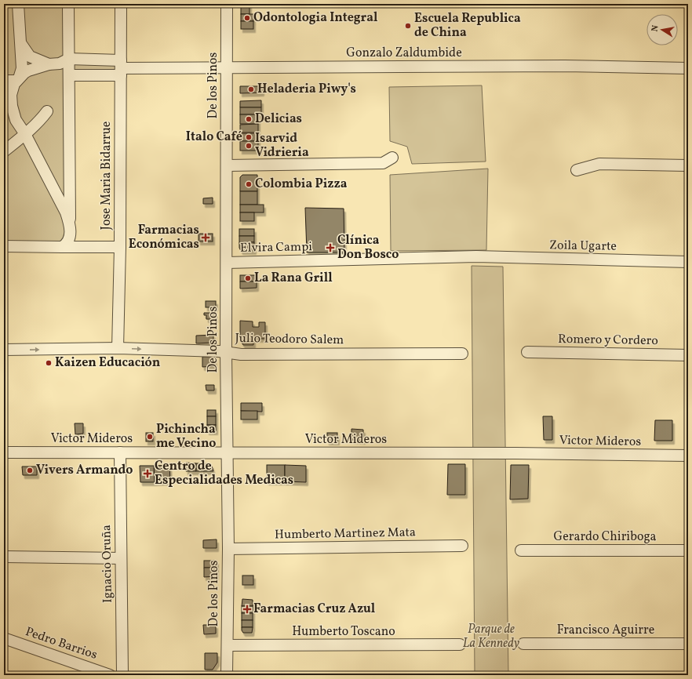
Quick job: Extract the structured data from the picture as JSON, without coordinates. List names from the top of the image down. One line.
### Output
{"streets":{"street":["Gonzalo Zaldumbide","De los Pinos","Jose Maria Bidarrue","Zoila Ugarte","Elvira Campi","Julio Teodoro Salem","Romero y Cordero","Victor Mideros","Humberto Martinez Mata","Gerardo Chiriboga","Ignacio Oruña","Francisco Aguirre","Humberto Toscano","Pedro Barrios"]},"crossings":[["Gonzalo Zaldumbide","De los Pinos"],["Gonzalo Zaldumbide","Jose Maria Bidarrue"],["De los Pinos","Elvira Campi"],["De los Pinos","Julio Teodoro Salem"],["De los Pinos","Victor Mideros"],["De los Pinos","Humberto Martinez Mata"],["De los Pinos","Humberto Toscano"],["Jose Maria Bidarrue","Julio Teodoro Salem"],["Zoila Ugarte","Elvira Campi"],["Victor Mideros","Ignacio Oruña"]],"one_way":["Julio Teodoro Salem"],"parks":["Parque de La Kennedy"],"places":{"other":["Odontologia Integral","Escuela Republica de China","Heladeria Piwy's","Delicias","Italo Café","Isarvid Vidrieria","Colombia Pizza","La Rana Grill","Kaizen Educación","Pichincha me Vecino","Vivers Armando"],"health":["Farmacias Económicas","Clínica Don Bosco","Centro de Especialidades Medicas","Farmacias Cruz Azul"]},"north":"left"}
